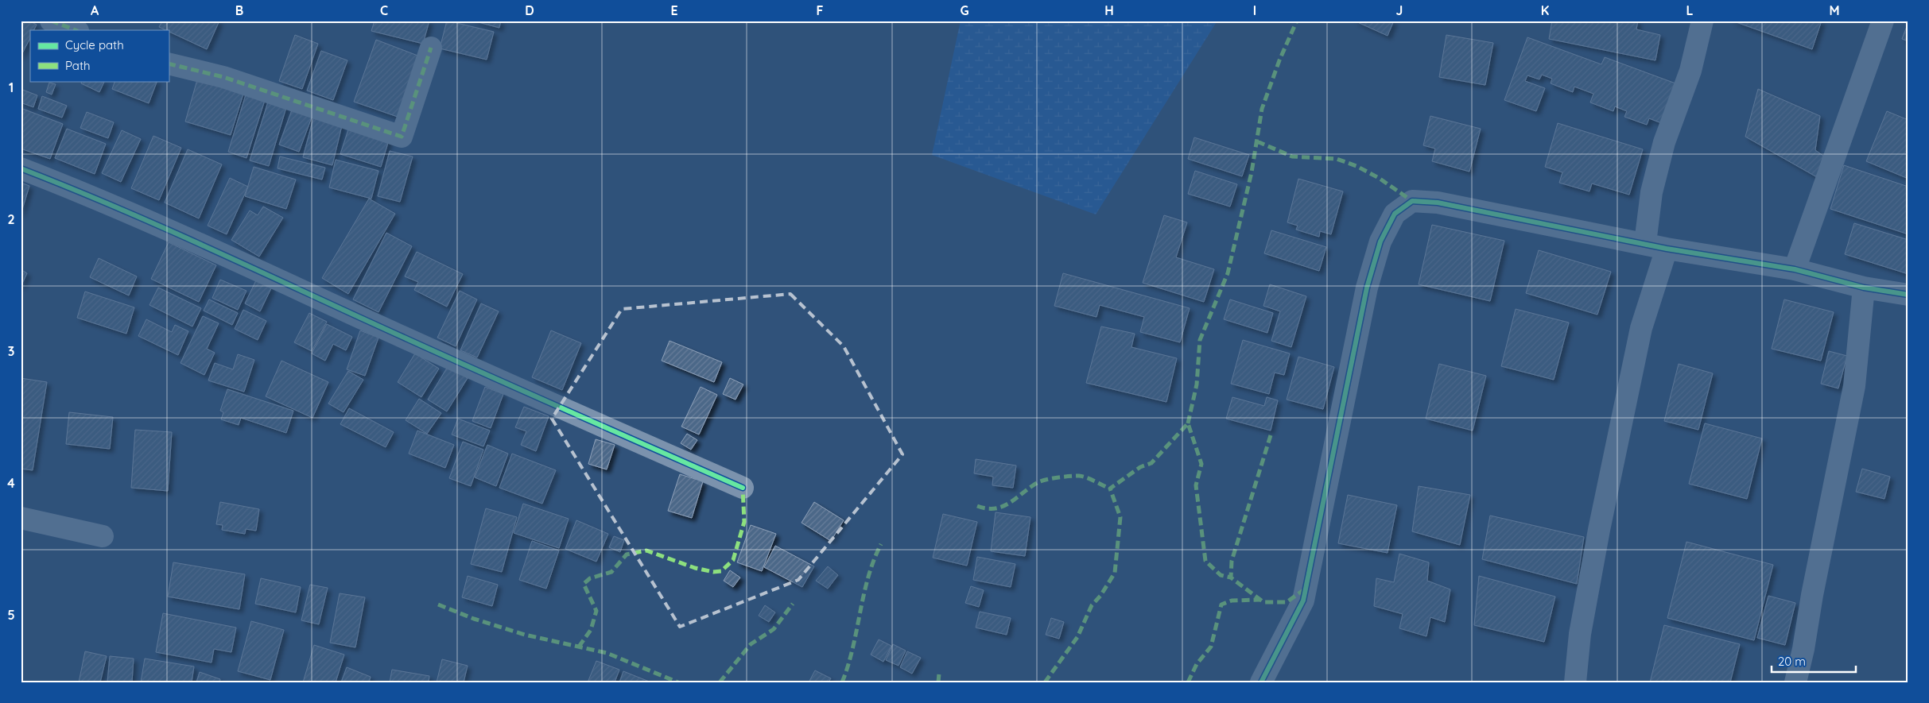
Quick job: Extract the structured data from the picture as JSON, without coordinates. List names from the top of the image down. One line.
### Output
{"legend":["Cycle path","Path"],"scale_bar":"20 m","grid":{"columns":["A","B","C","D","E","F","G","H","I","J","K","L","M"],"rows":["1","2","3","4","5"]}}
